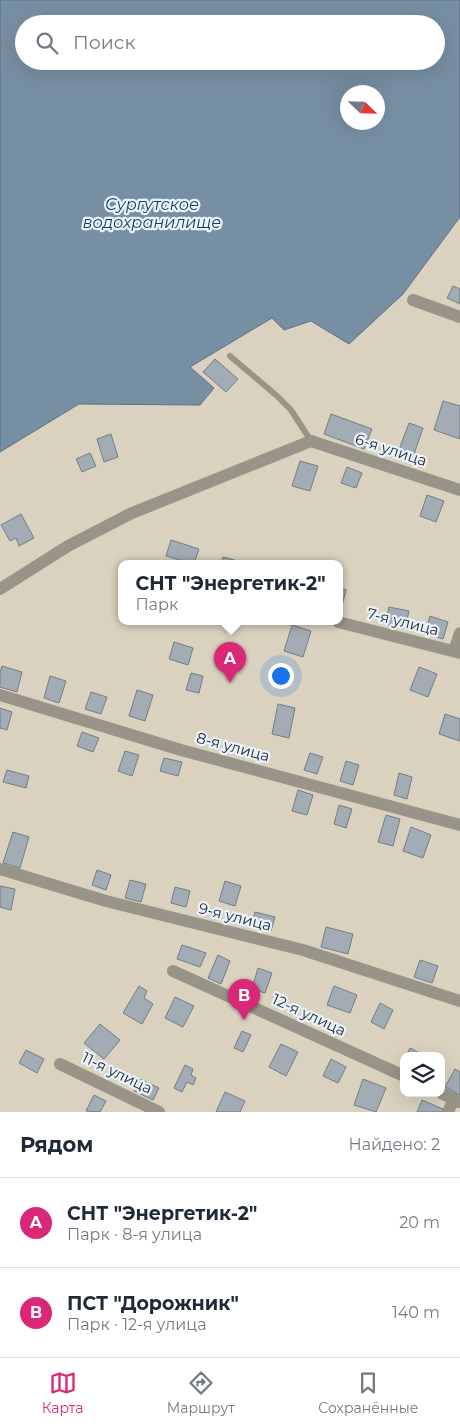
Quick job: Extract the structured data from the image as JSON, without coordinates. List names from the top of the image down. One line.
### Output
{"streets":{"street":["6-я улица","7-я улица","8-я улица","9-я улица","12-я улица","11-я улица"]},"water":["Сургутское водохранилище"],"north":"bottom right","page":{"search":"Поиск","popup":["СHТ \"Энергетик-2\"","Парк"],"pins":["A","B"],"heading":["Рядом","Найдено: 2"],"list":[{"mark":"A","name":"СHТ \"Энергетик-2\"","note":"Парк · 8-я улица","value":"20 m"},{"mark":"B","name":"ПСТ \"Дорожник\"","note":"Парк · 12-я улица","value":"140 m"}],"nav":["Карта","Маршрут","Сохранённые"]}}
